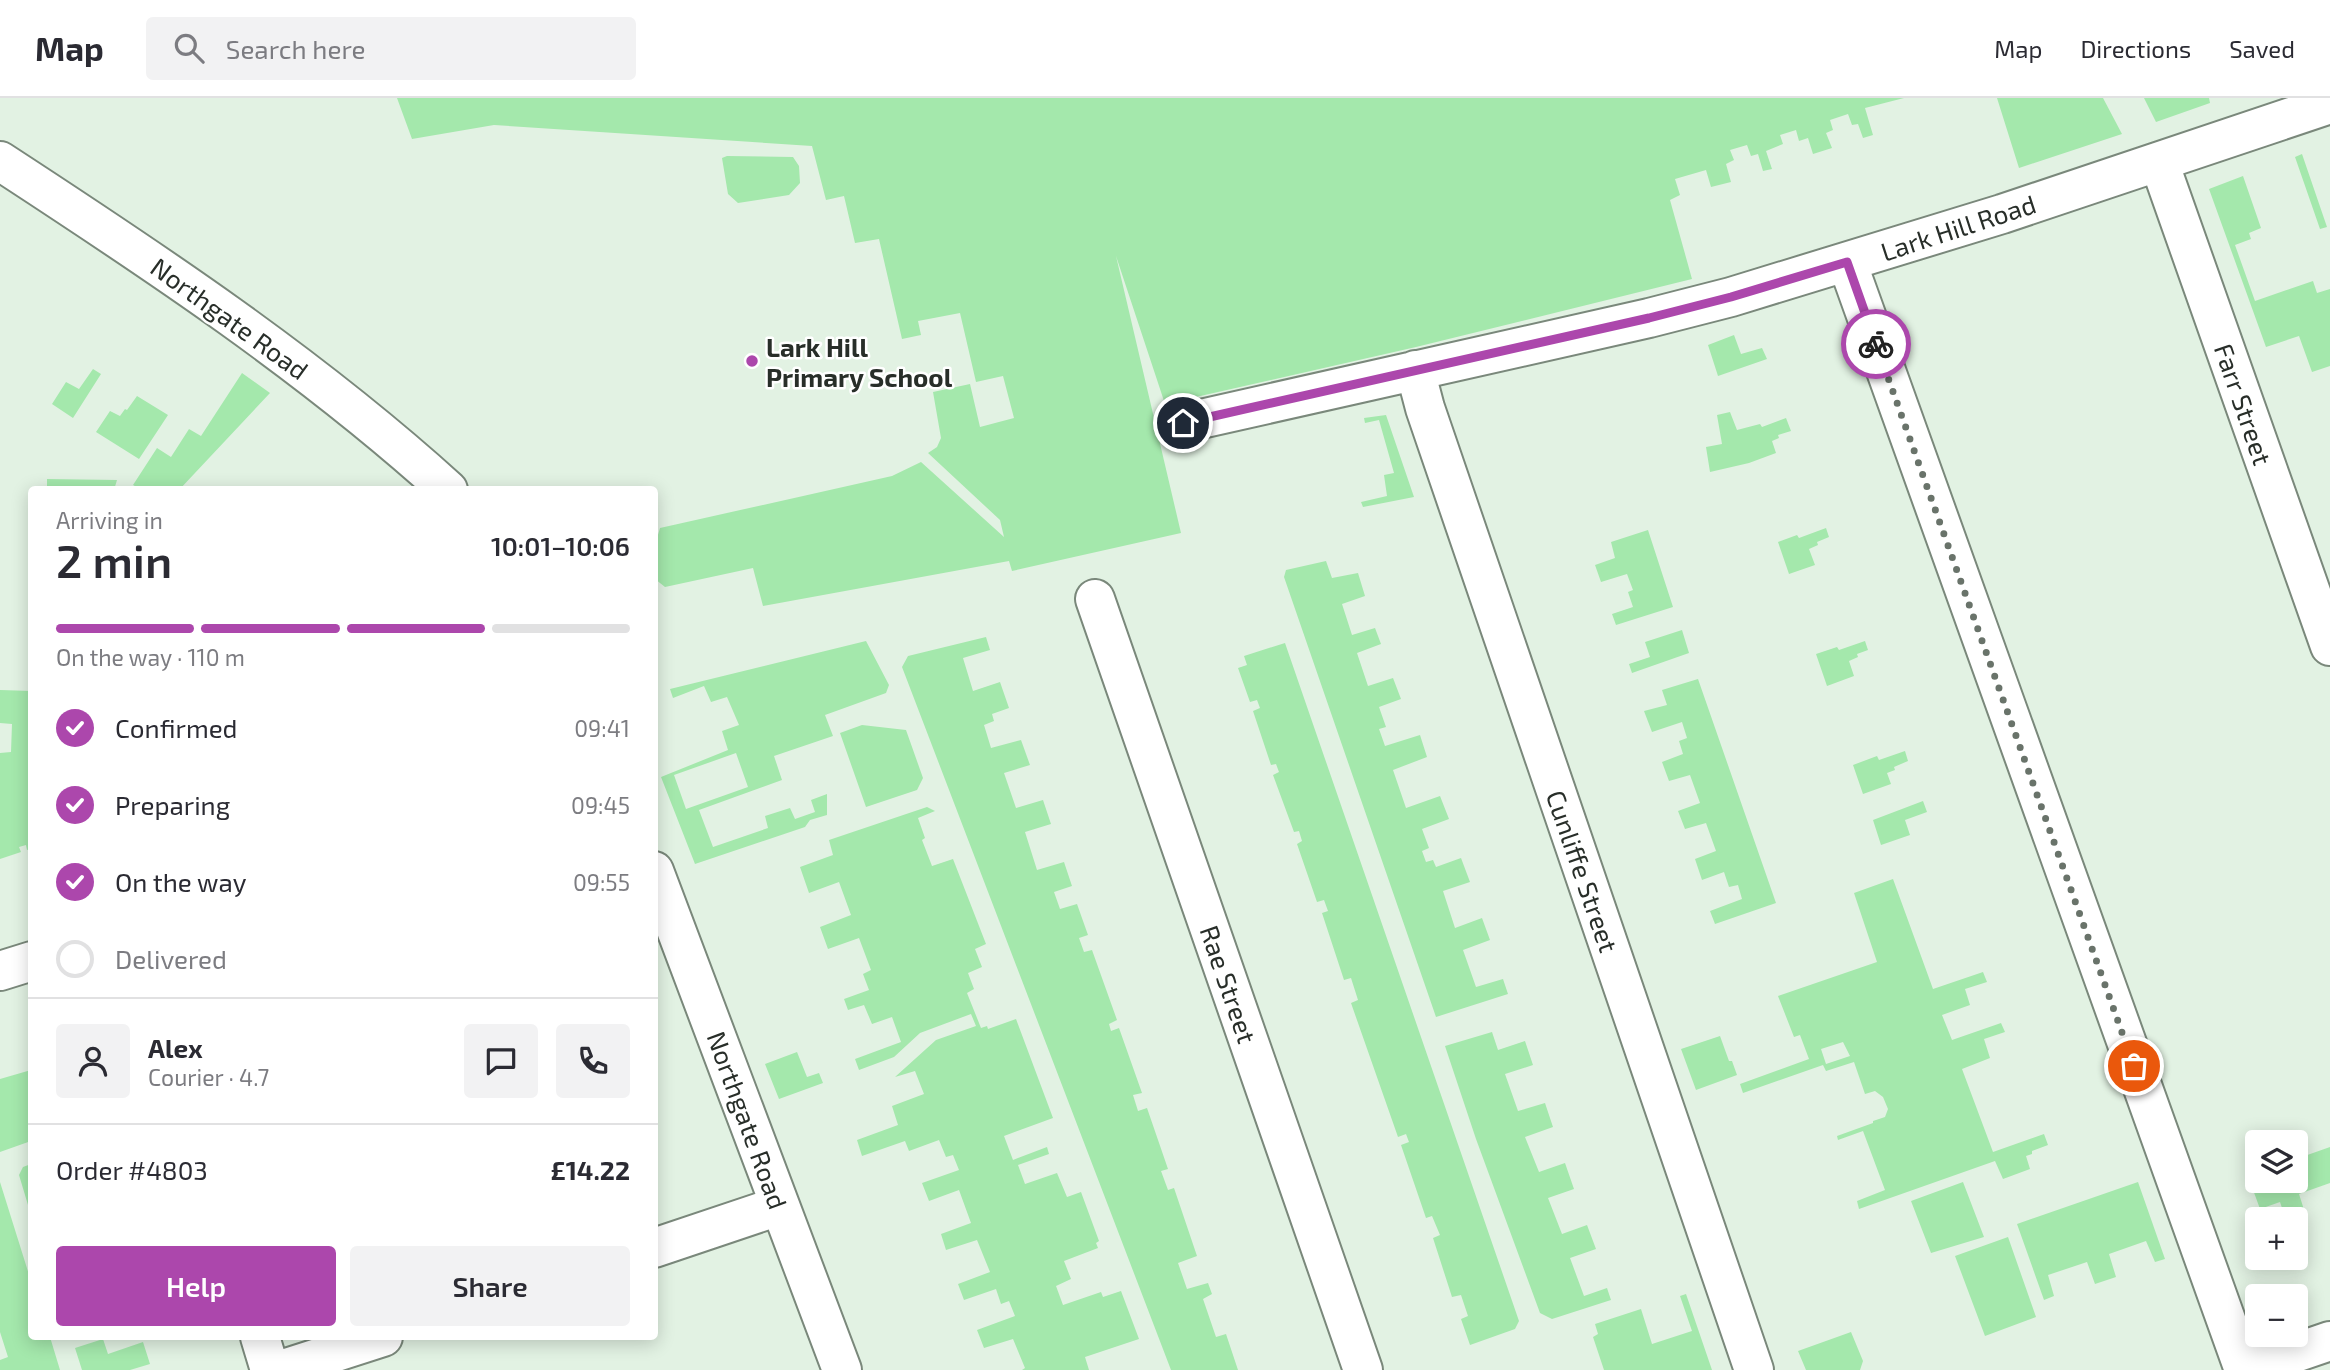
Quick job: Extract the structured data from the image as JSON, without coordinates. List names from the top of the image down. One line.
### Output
{"streets":{"street":["Lark Hill Road","Northgate Road","Farr Street","Cunliffe Street","Rae Street"]},"crossings":[["Lark Hill Road","Farr Street"],["Lark Hill Road","Cunliffe Street"]],"places":["Lark Hill Primary School"],"page":{"header":"Map","search":"Search here","nav":["Map","Directions","Saved"],"heading":["2 min","Arriving in","10:01–10:06"],"panel":["Alex","Courier · 4.7","Order #4803","£14.22"],"bar":"On the way · 110 m","list":[["Confirmed","09:41"],["Preparing","09:45"],["On the way","09:55"],"Delivered"],"map_buttons":["+","−"],"buttons":["Help","Share"]}}
